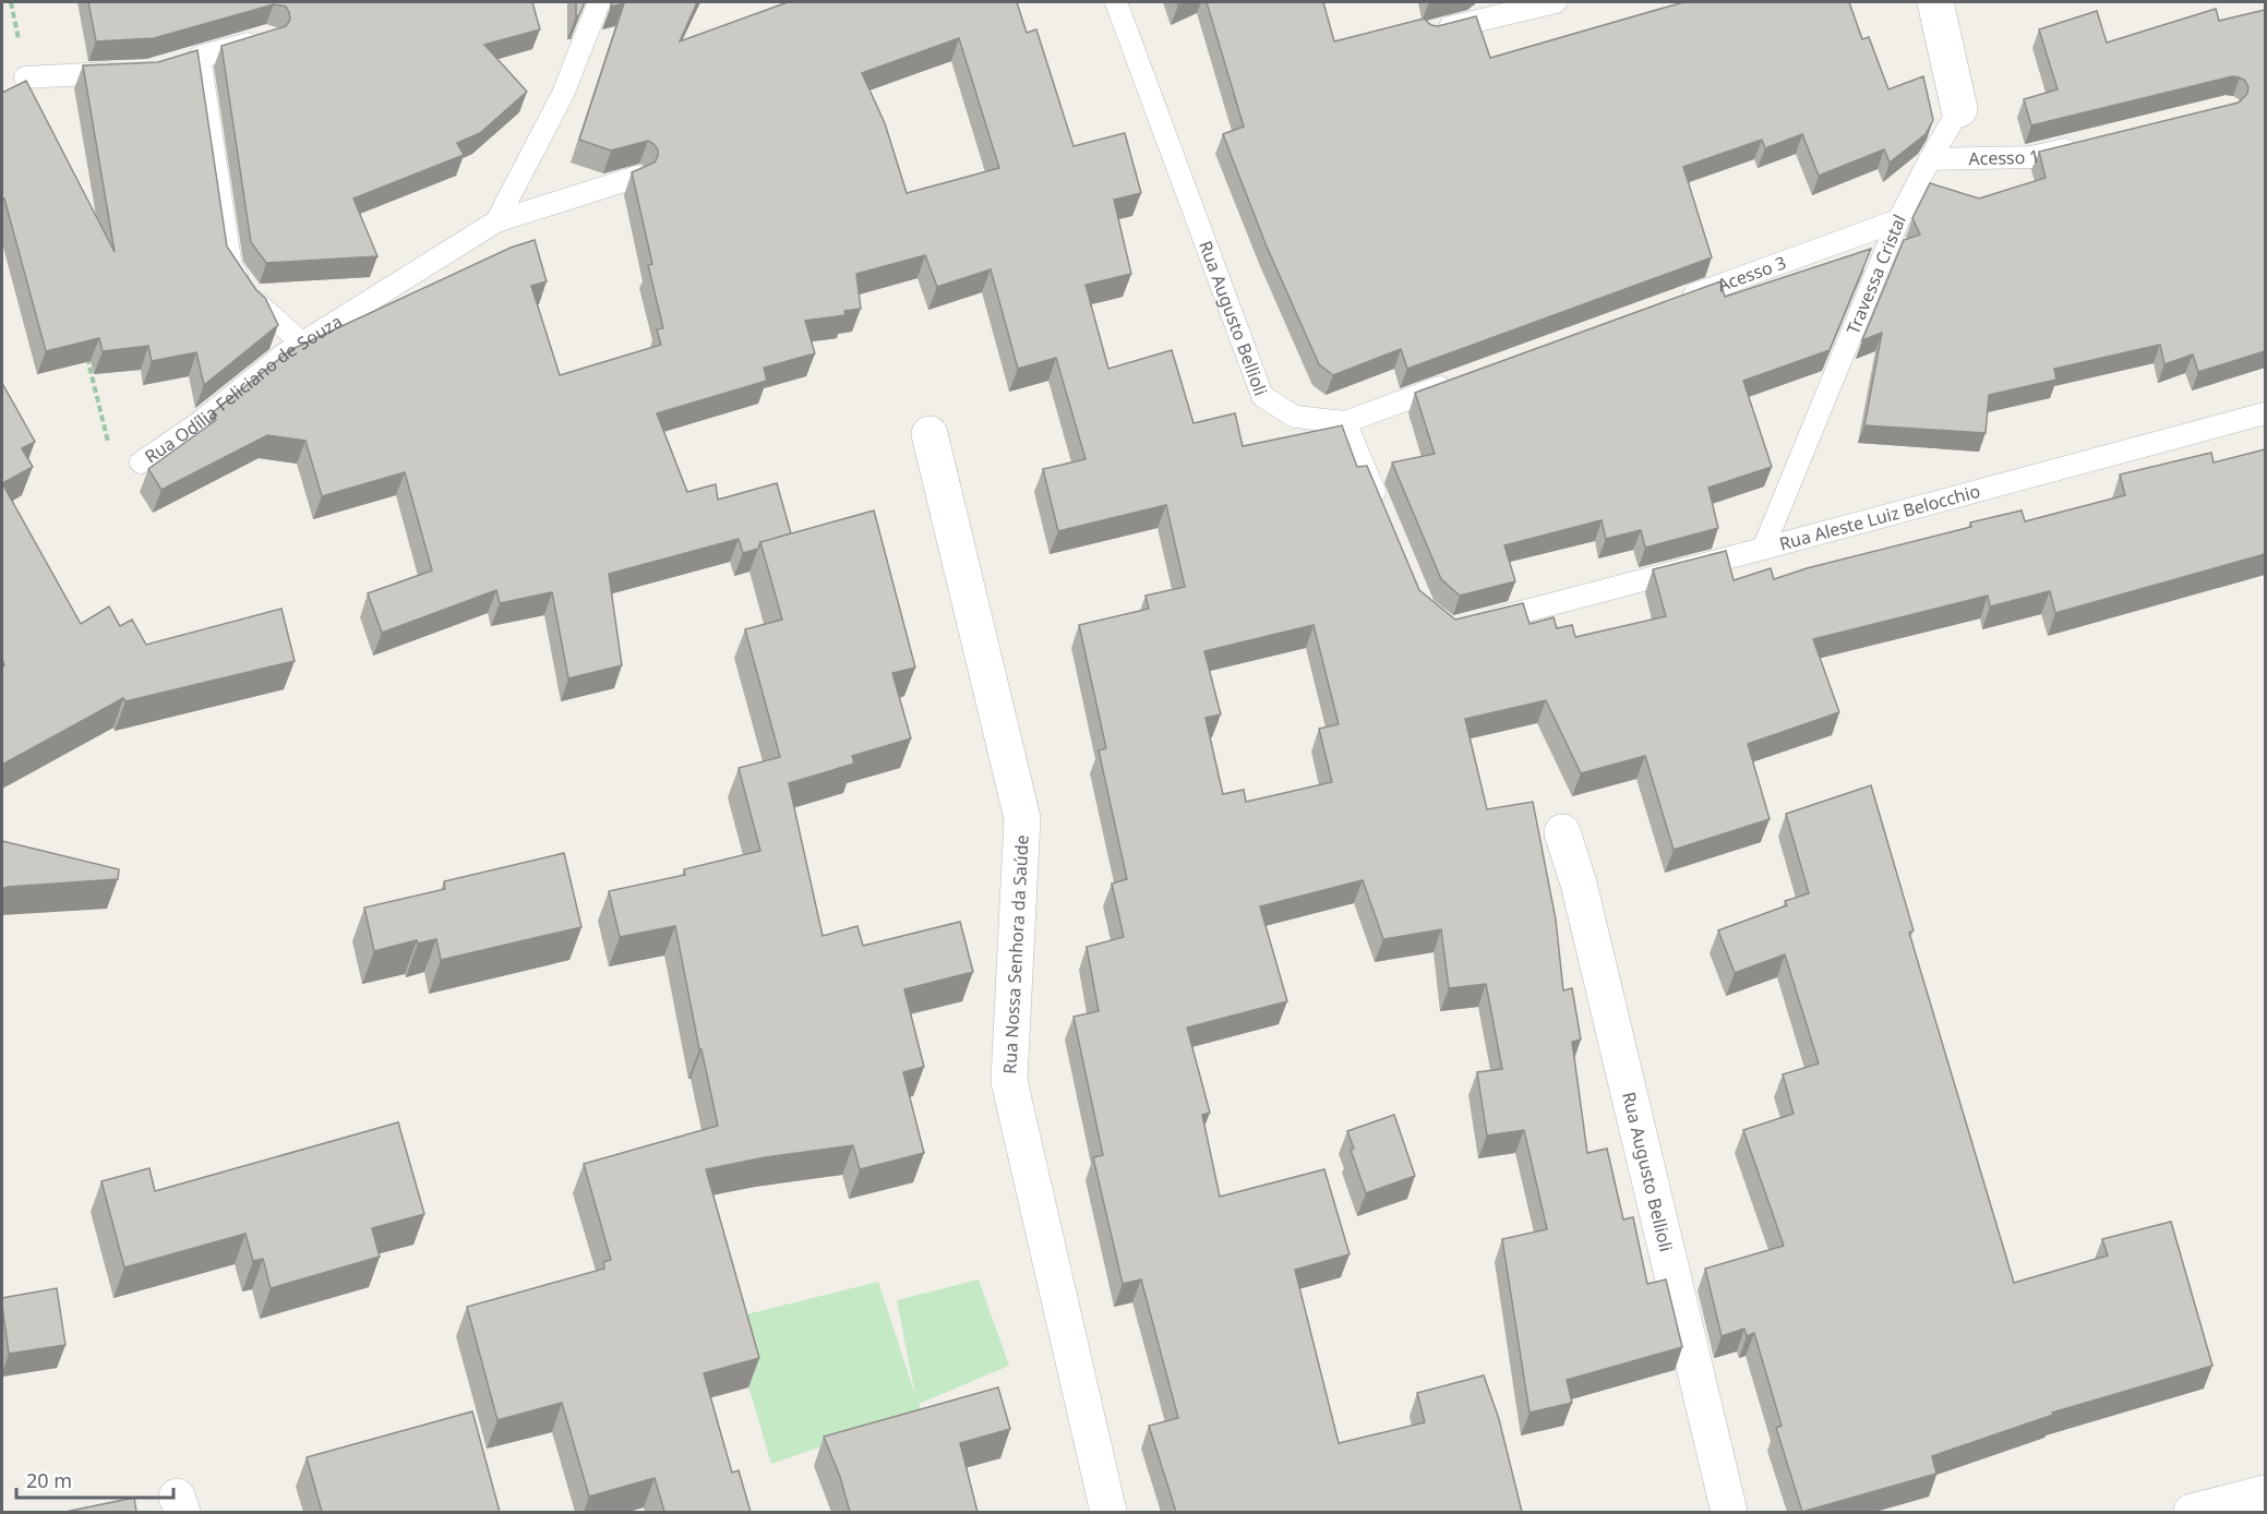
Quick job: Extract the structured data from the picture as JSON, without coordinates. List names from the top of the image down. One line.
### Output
{"streets":{"street":["Travessa Cristal","Rua Augusto Bellioli","Rua Nossa Senhora da Saúde"],"lane":["Acesso 1","Acesso 3","Rua Odília Feliciano de Souza","Rua Aleste Luiz Belocchio"]},"crossings":[["Acesso 1","Travessa Cristal"],["Acesso 3","Travessa Cristal"],["Travessa Cristal","Rua Aleste Luiz Belocchio"]],"scale_bar":"20 m"}
